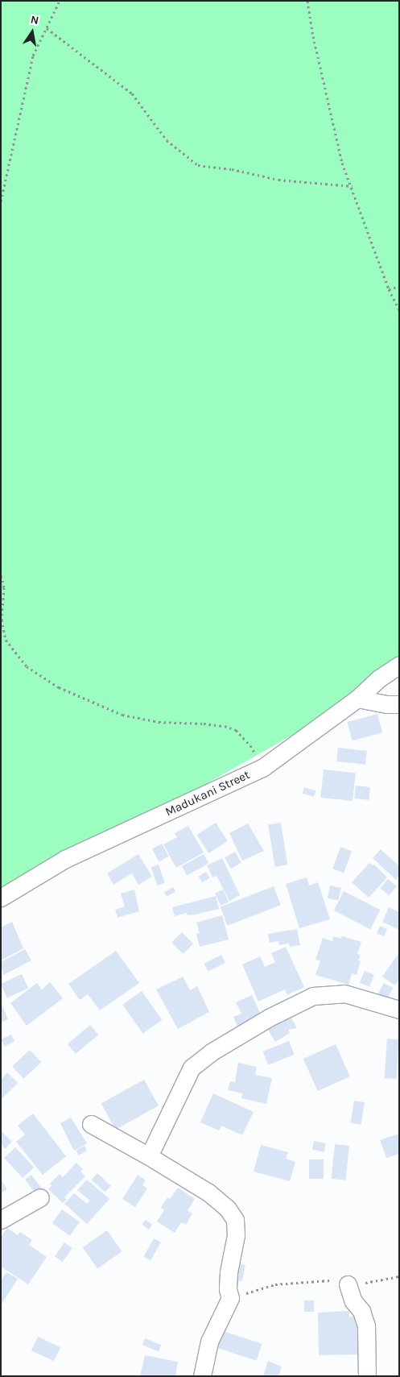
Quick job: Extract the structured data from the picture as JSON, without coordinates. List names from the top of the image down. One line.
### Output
{"streets":{"street":["Madukani Street"]},"north":"top"}
